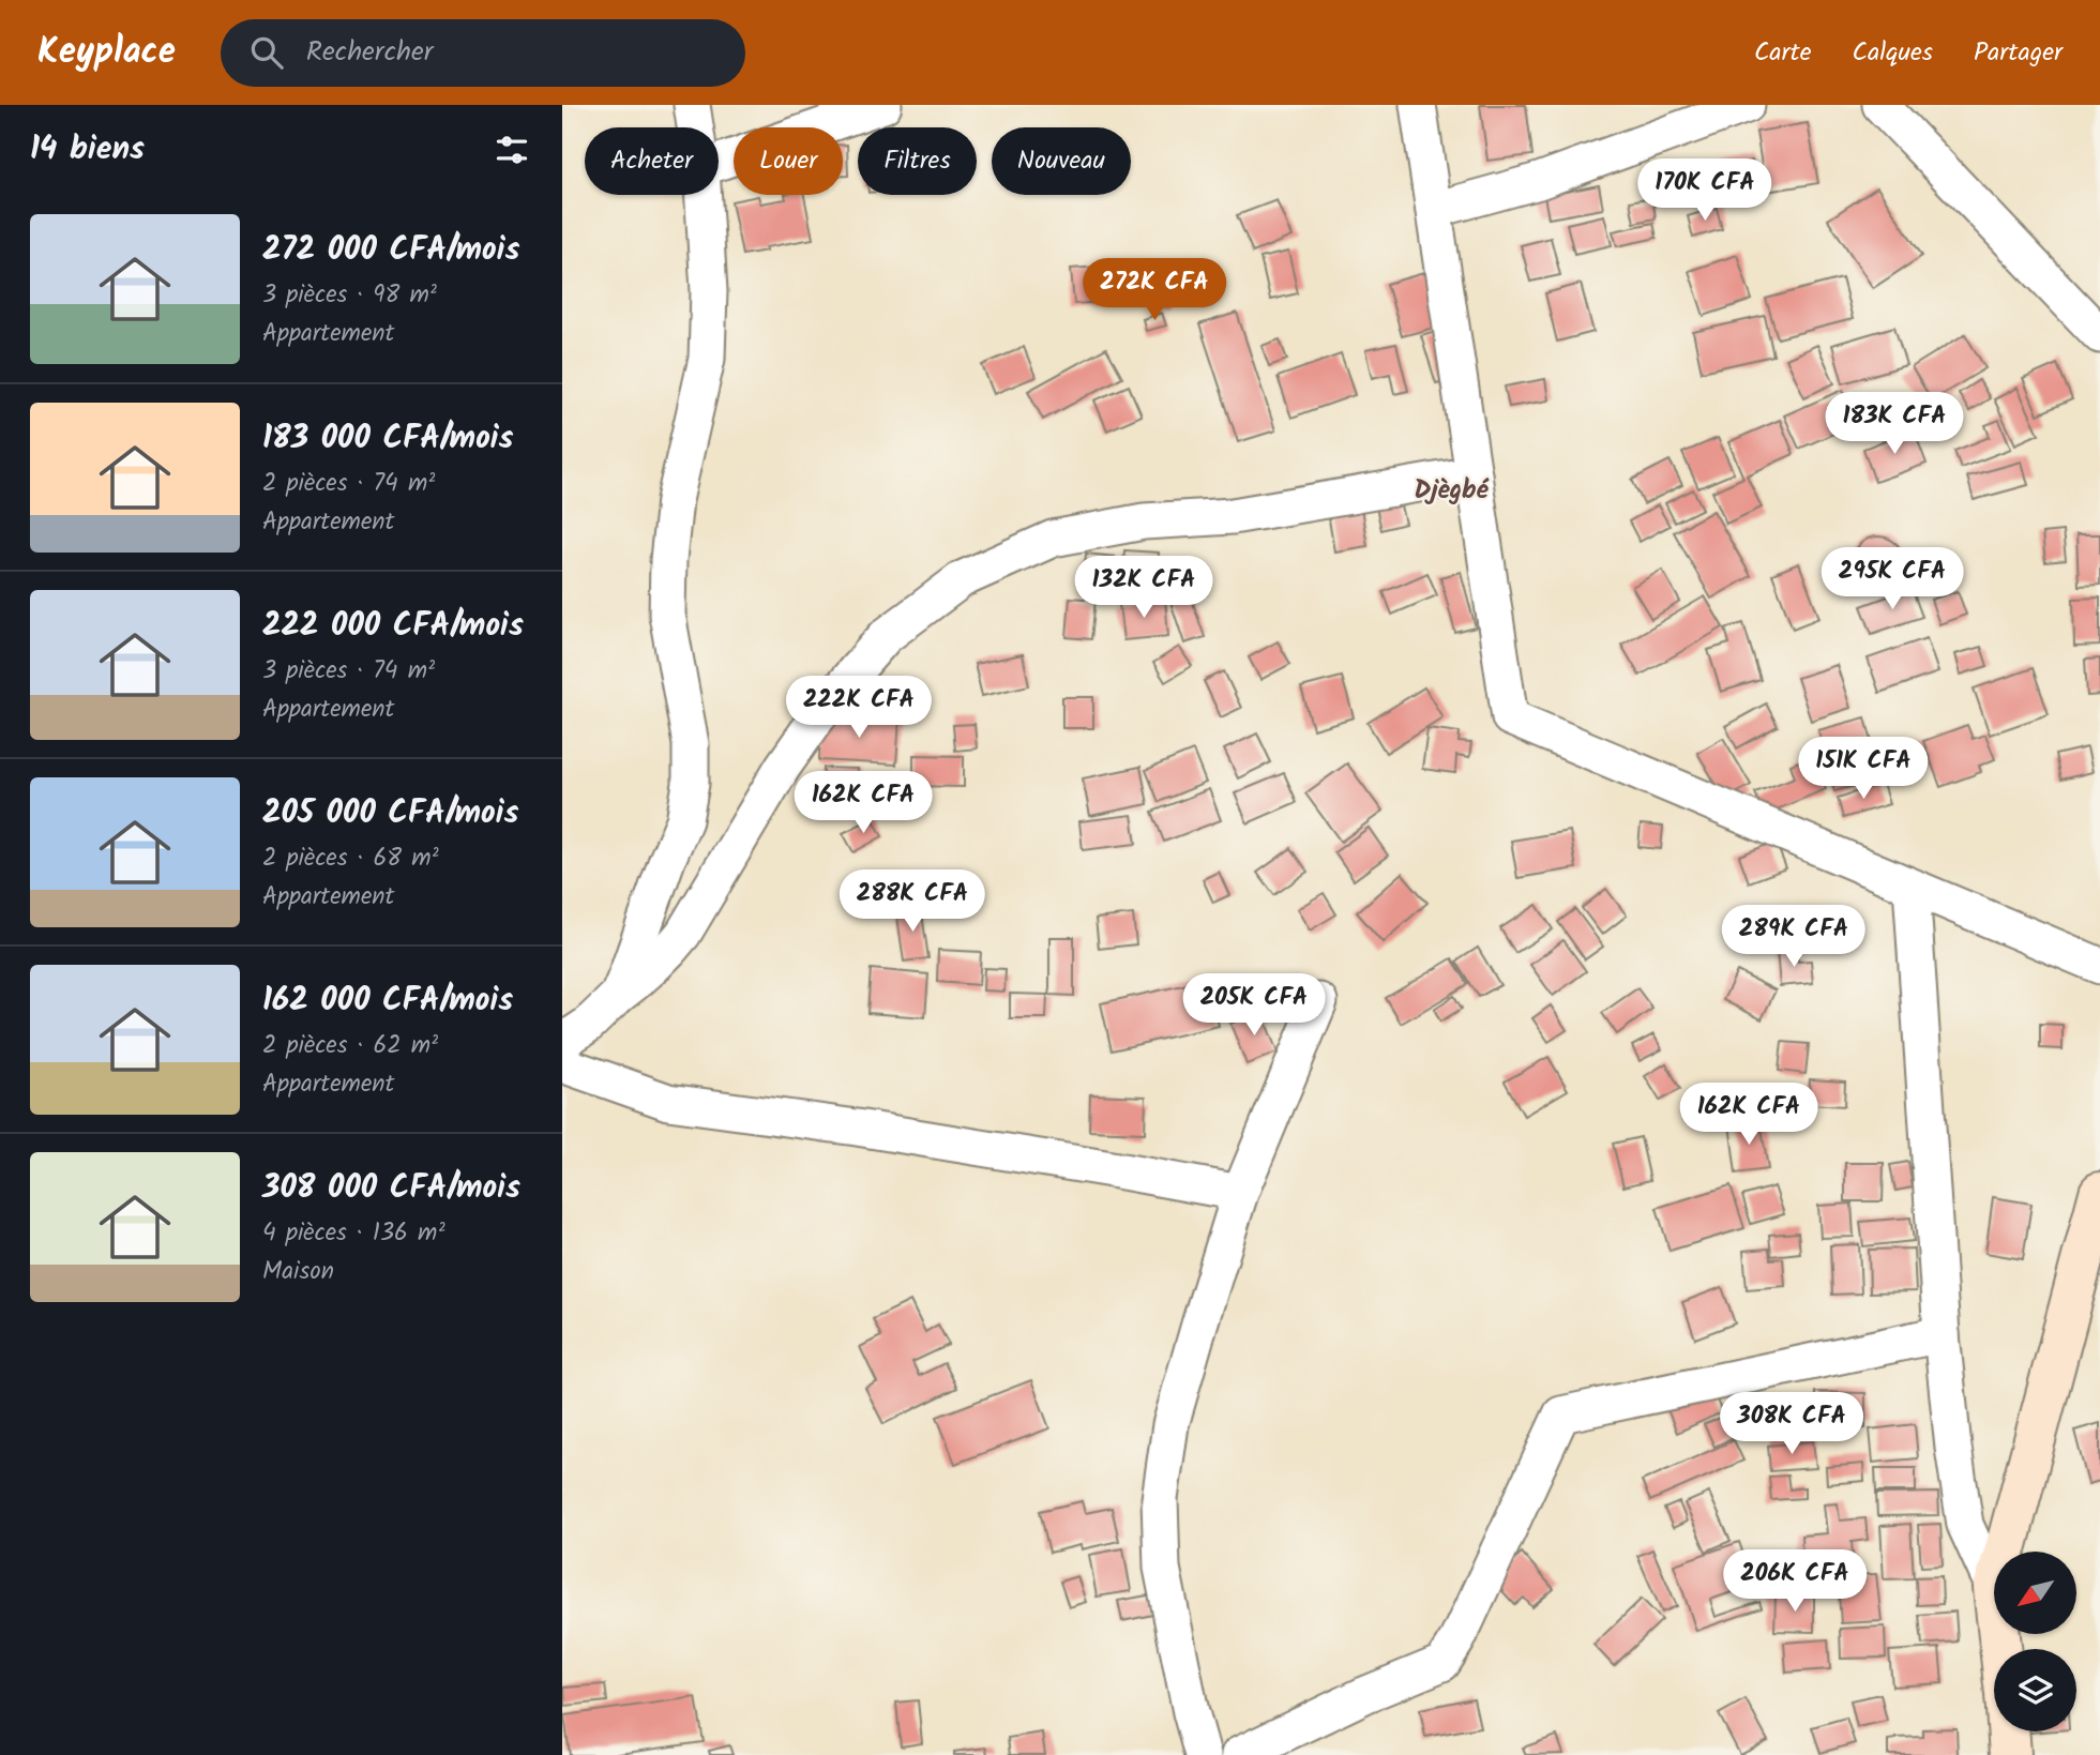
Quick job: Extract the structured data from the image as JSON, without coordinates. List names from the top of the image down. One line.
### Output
{"districts":["Djègbé"],"north":"bottom left","page":{"header":"Keyplace","search":"Rechercher","nav":["Carte","Calques","Partager"],"heading":"14 biens","chip":["Acheter","Louer","Filtres","Nouveau"],"price":["170K CFA","272K CFA","183K CFA","295K CFA","132K CFA","222K CFA","151K CFA","162K CFA","288K CFA","289K CFA","205K CFA","162K CFA","308K CFA","206K CFA"],"list":[{"name":"272 000 CFA/mois","note":"3 pièces · 98 m² · Appartement"},{"name":"183 000 CFA/mois","note":"2 pièces · 74 m² · Appartement"},{"name":"222 000 CFA/mois","note":"3 pièces · 74 m² · Appartement"},{"name":"205 000 CFA/mois","note":"2 pièces · 68 m² · Appartement"},{"name":"162 000 CFA/mois","note":"2 pièces · 62 m² · Appartement"},{"name":"308 000 CFA/mois","note":"4 pièces · 136 m² · Maison"}]}}
